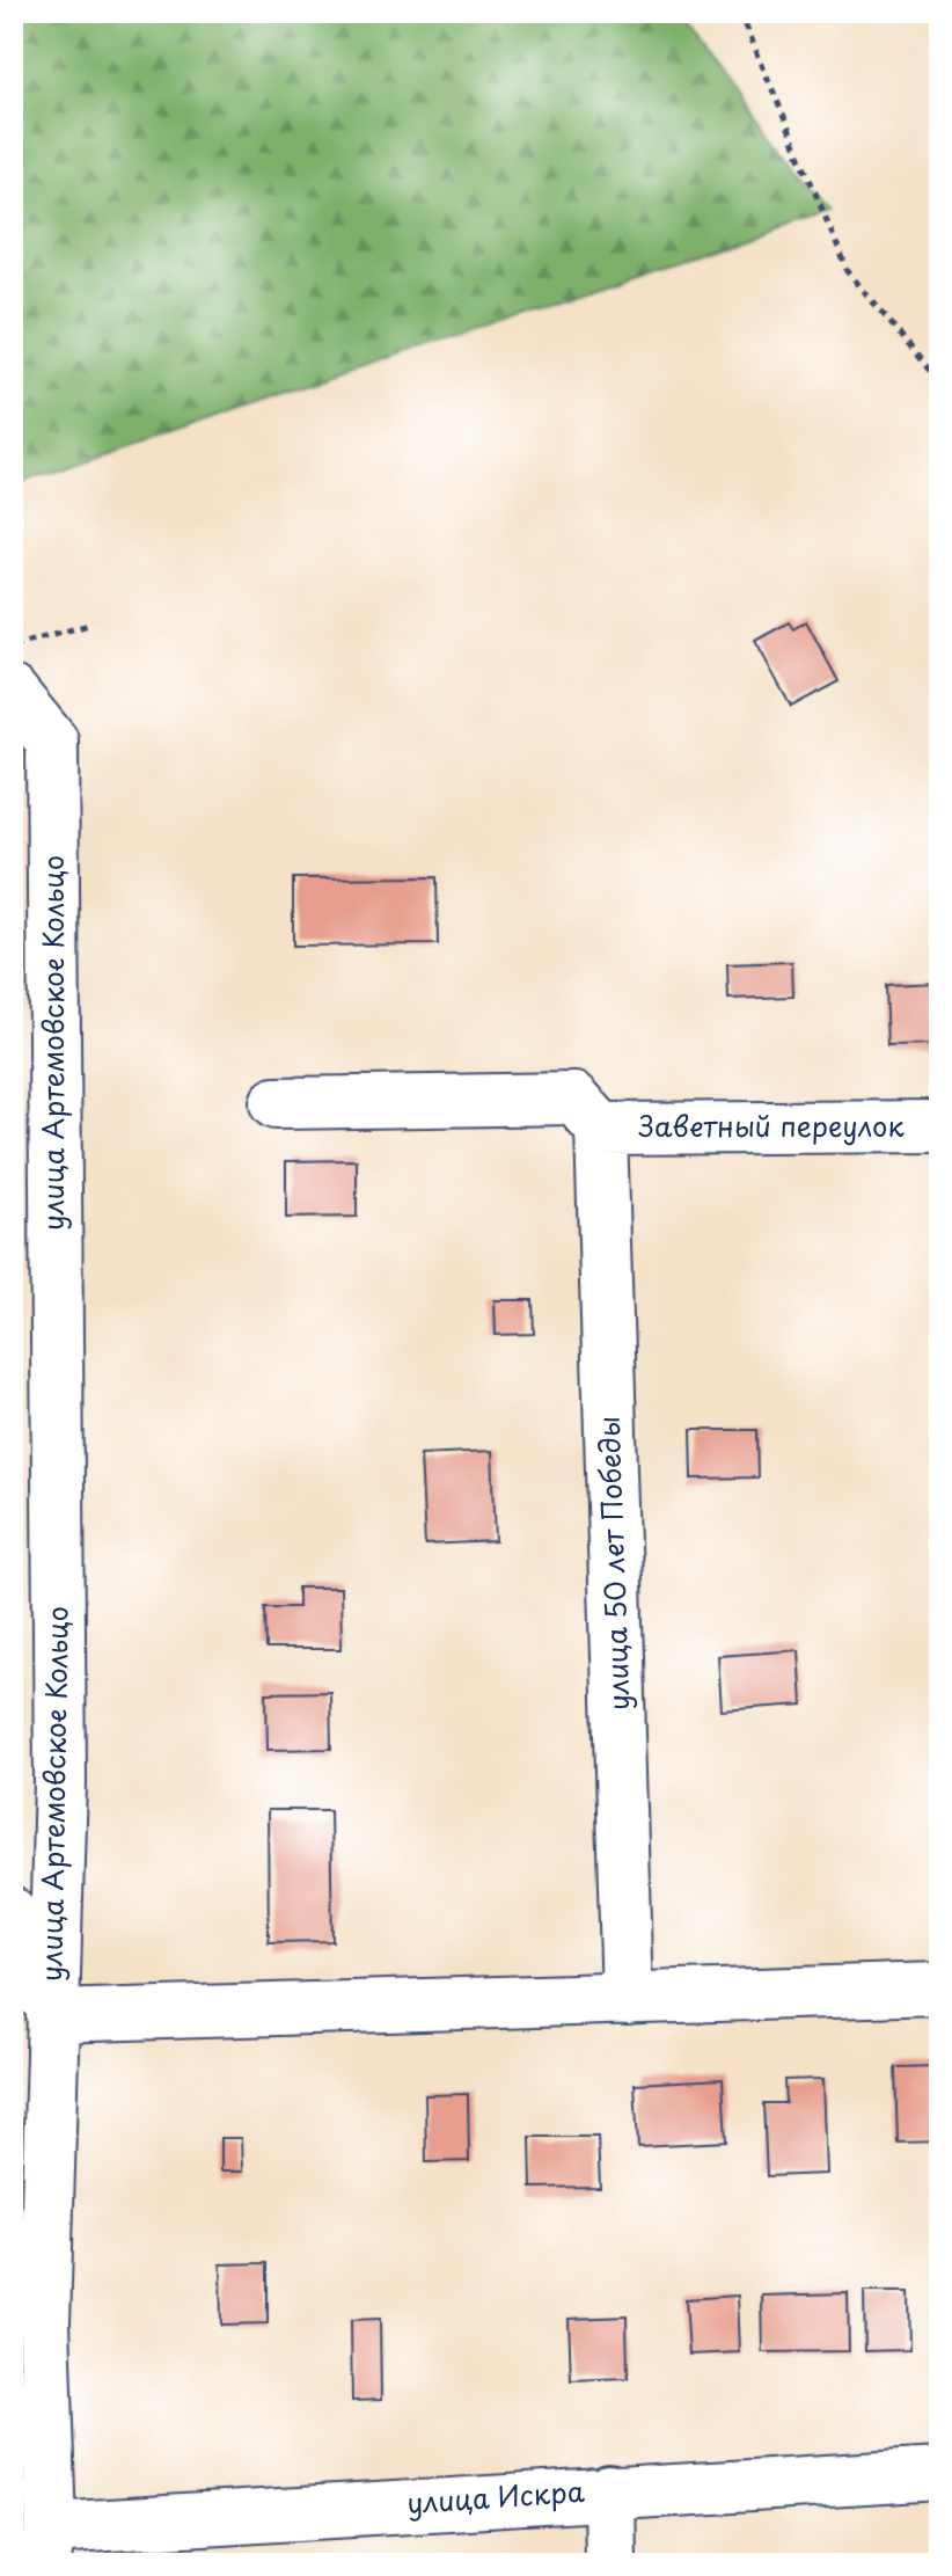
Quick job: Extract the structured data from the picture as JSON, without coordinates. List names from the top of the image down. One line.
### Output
{"streets":{"street":["улица Артемовское Кольцо","Заветный переулок","улица 50 лет Победы","улица Искра"]},"crossings":[["улица Артемовское Кольцо","улица 50 лет Победы"],["Заветный переулок","улица 50 лет Победы"]]}
